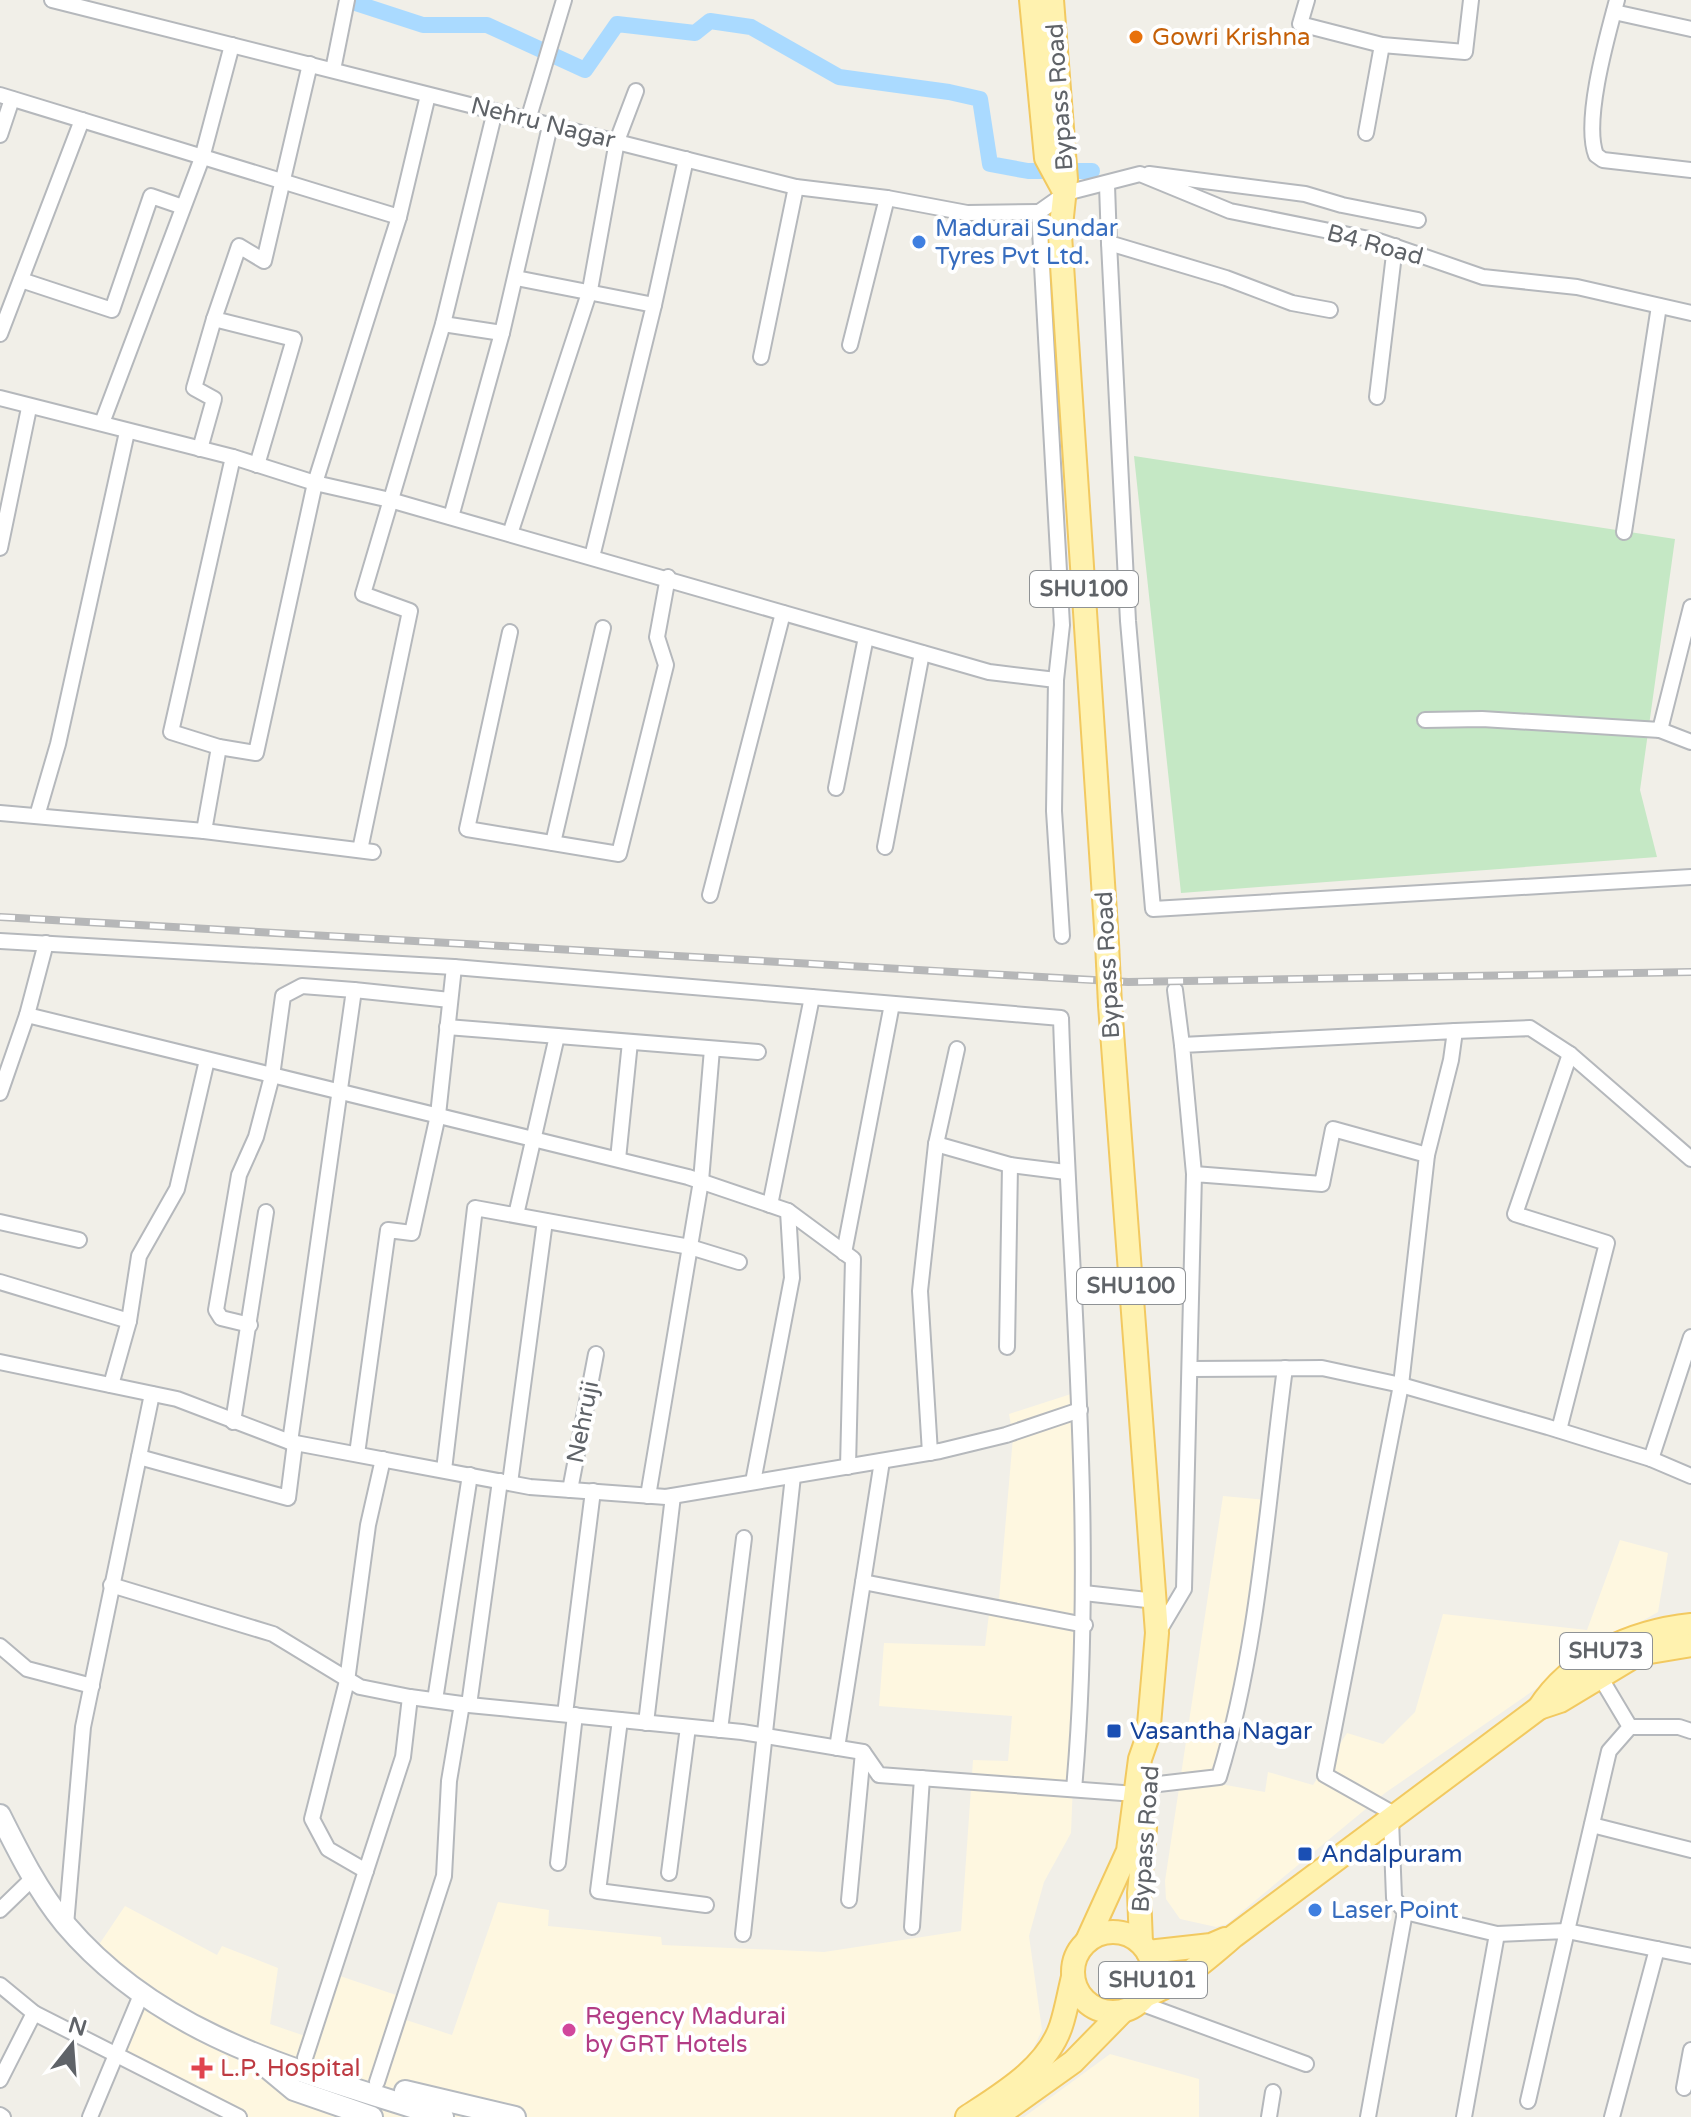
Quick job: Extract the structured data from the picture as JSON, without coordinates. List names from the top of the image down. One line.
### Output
{"streets":{"main road":["Bypass Road","SHU100","SHU73","SHU101"],"street":["Nehru Nagar","B4 Road","Nehruji"]},"crossings":[["Bypass Road","SHU73"],["Bypass Road","SHU101"],["SHU73","SHU101"]],"places":{"other":["Gowri Krishna","Madurai Sundar Tyres Pvt Ltd.","Laser Point","Regency Madurai by GRT Hotels"],"transit":["Vasantha Nagar","Andalpuram"],"health":["L.P. Hospital"]},"north":"top"}
